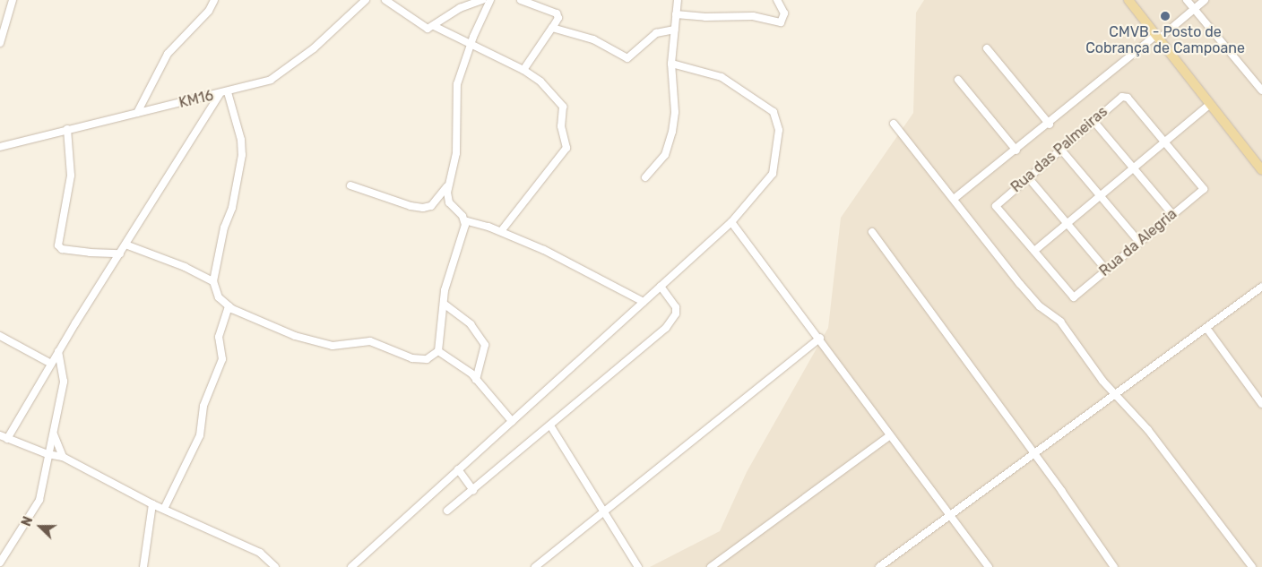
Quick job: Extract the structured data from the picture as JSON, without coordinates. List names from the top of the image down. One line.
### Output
{"streets":{"street":["KM16","Rua das Palmeiras","Rua da Alegria"]},"crossings":[["Rua das Palmeiras","Rua da Alegria"]],"places":["CMVB - Posto de Cobrança de Campoane"],"north":"left"}
